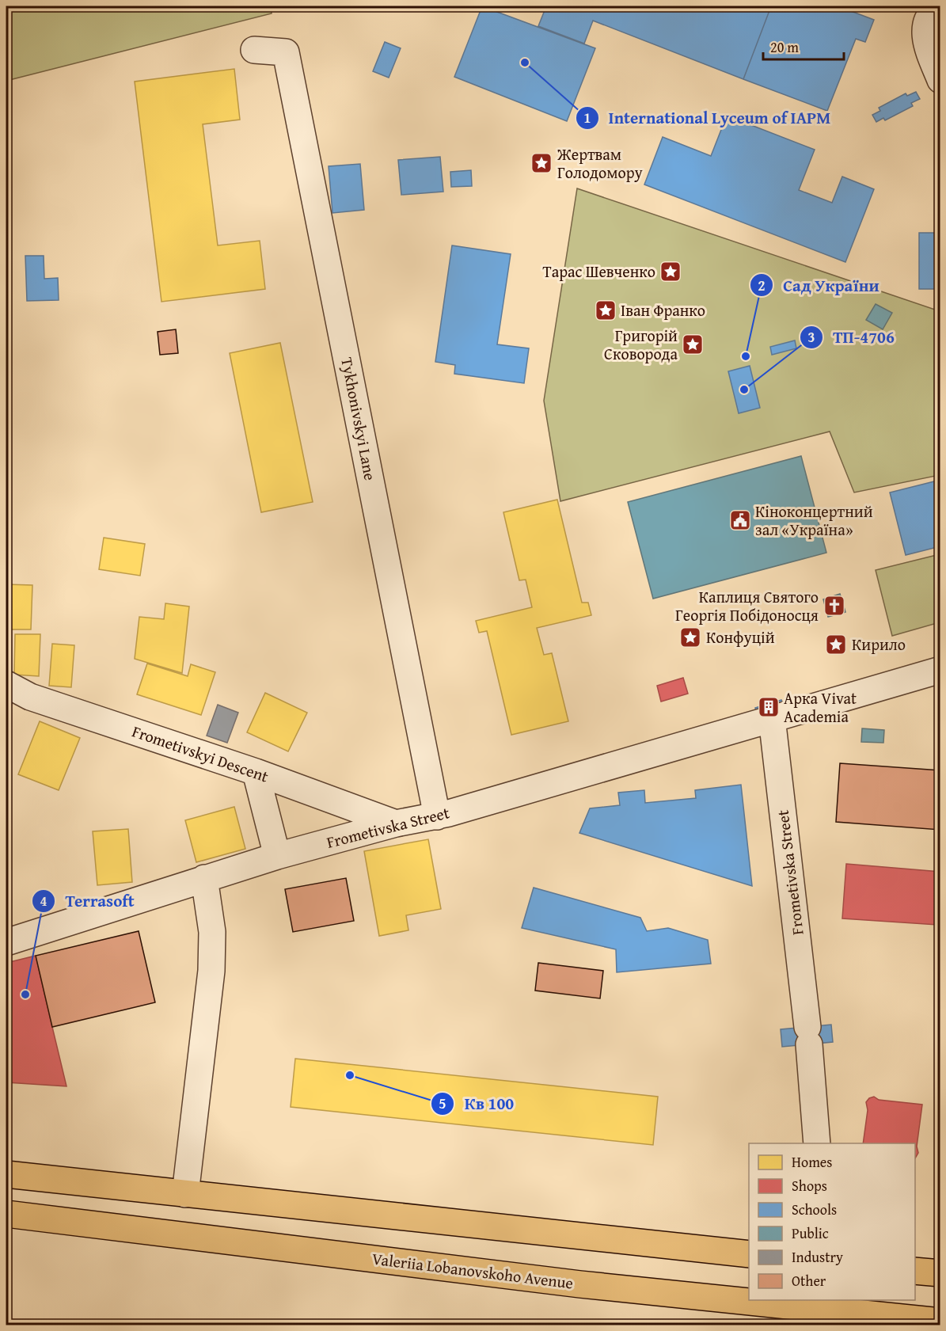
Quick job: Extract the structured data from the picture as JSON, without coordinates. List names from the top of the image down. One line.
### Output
{"streets":{"main road":["Valeriia Lobanovskoho Avenue"],"street":["Tykhonivskyi Lane","Frometivskyi Descent","Frometivska Street"]},"crossings":[["Tykhonivskyi Lane","Frometivska Street"],["Frometivskyi Descent","Frometivska Street"]],"places":{"other":["International Lyceum of IAPM","Сад України","ТП-4706","Terrasoft","Кв 100"],"place":["Жертвам Голодомору","Тарас Шевченко","Іван Франко","Григорій Сковорода","Конфуцій","Кирило"],"public building":["Кіноконцертний зал «Україна»"],"church":["Каплиця Святого Георгія Побідоносця"],"building":["Арка Vivat Academia"]},"legend":["Homes","Shops","Schools","Public","Industry","Other"],"scale_bar":"20 m"}
